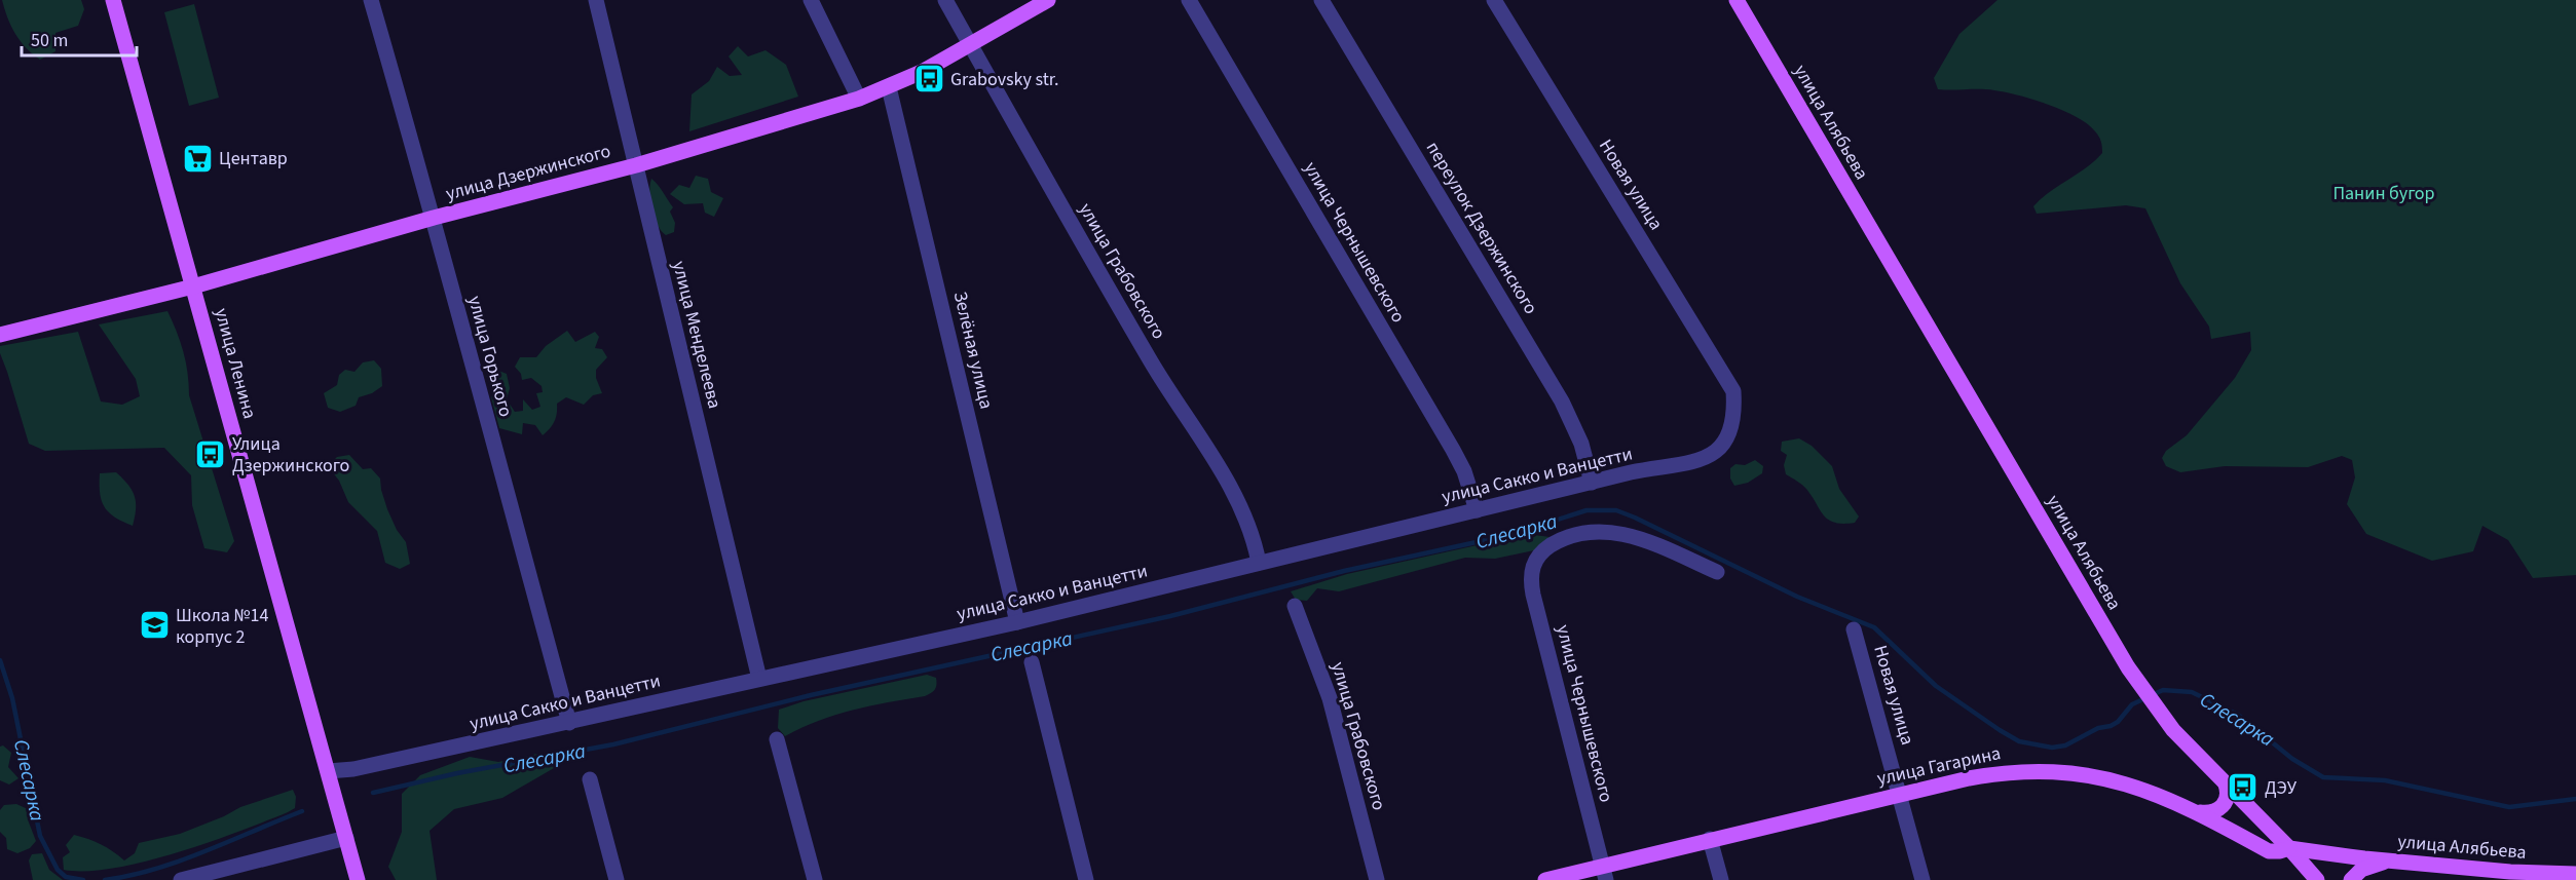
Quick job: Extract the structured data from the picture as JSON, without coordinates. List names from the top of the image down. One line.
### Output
{"streets":{"main road":["улица Алябьева","улица Дзержинского","улица Ленина","улица Гагарина"],"street":["Новая улица","переулок Дзержинского","улица Чернышевского","улица Грабовского","улица Менделеева","Зелёная улица","улица Горького","улица Сакко и Ванцетти"]},"crossings":[["улица Алябьева","улица Гагарина"],["улица Дзержинского","улица Грабовского"],["улица Дзержинского","улица Менделеева"],["улица Дзержинского","Зелёная улица"],["улица Дзержинского","улица Горького"],["улица Дзержинского","улица Ленина"],["Новая улица","улица Сакко и Ванцетти"],["Новая улица","улица Гагарина"],["переулок Дзержинского","улица Сакко и Ванцетти"],["улица Чернышевского","улица Сакко и Ванцетти"],["улица Чернышевского","улица Гагарина"],["улица Грабовского","улица Сакко и Ванцетти"],["улица Менделеева","улица Сакко и Ванцетти"],["Зелёная улица","улица Сакко и Ванцетти"],["улица Горького","улица Сакко и Ванцетти"],["улица Ленина","улица Сакко и Ванцетти"]],"water":["Слесарка"],"parks":["Панин бугор"],"places":{"bus stop":["Grabovsky str.","Улица Дзержинского","ДЭУ"],"supermarket":["Центавр"],"school or university":["Школа №14 корпус 2"]},"scale_bar":"50 m"}
